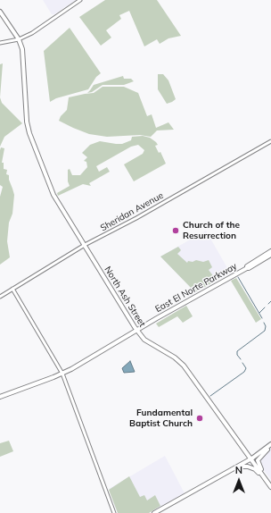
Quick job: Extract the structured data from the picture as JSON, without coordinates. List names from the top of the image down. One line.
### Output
{"streets":{"main road":["East El Norte Parkway","North Ash Street"],"street":["Sheridan Avenue"]},"crossings":[["Sheridan Avenue","North Ash Street"],["East El Norte Parkway","North Ash Street"]],"places":["Church of the Resurrection","Fundamental Baptist Church"],"north":"top"}
